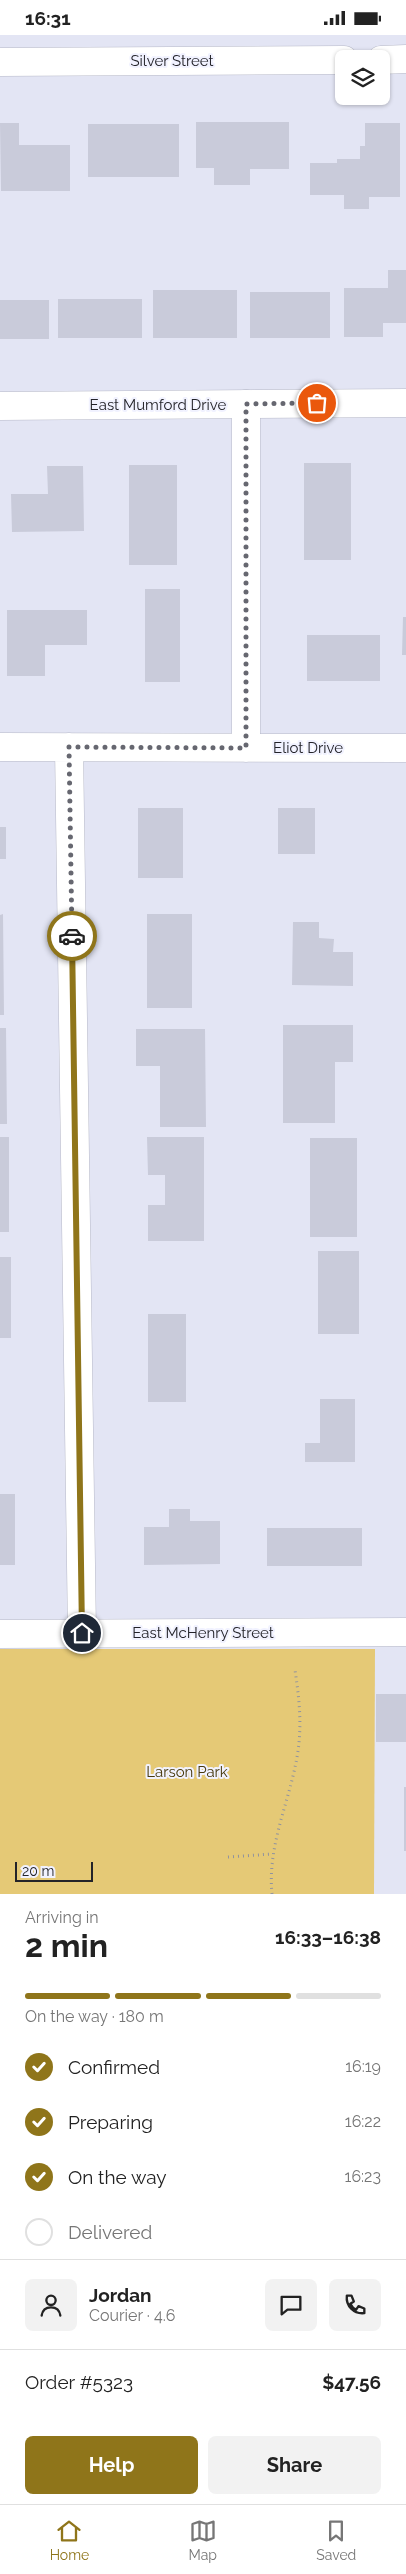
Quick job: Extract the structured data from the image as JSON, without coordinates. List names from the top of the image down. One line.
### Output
{"streets":{"street":["Silver Street","East Mumford Drive","Eliot Drive","East McHenry Street"]},"parks":["Larson Park"],"scale_bar":"20 m","page":{"status":"16:31","scale":"20 m","heading":["2 min","Arriving in","16:33–16:38"],"panel":["Jordan","Courier · 4.6","Order #5323","$47.56"],"bar":"On the way · 180 m","list":[["Confirmed","16:19"],["Preparing","16:22"],["On the way","16:23"],"Delivered"],"buttons":["Help","Share"],"tabs":["Home","Map","Saved"]}}
